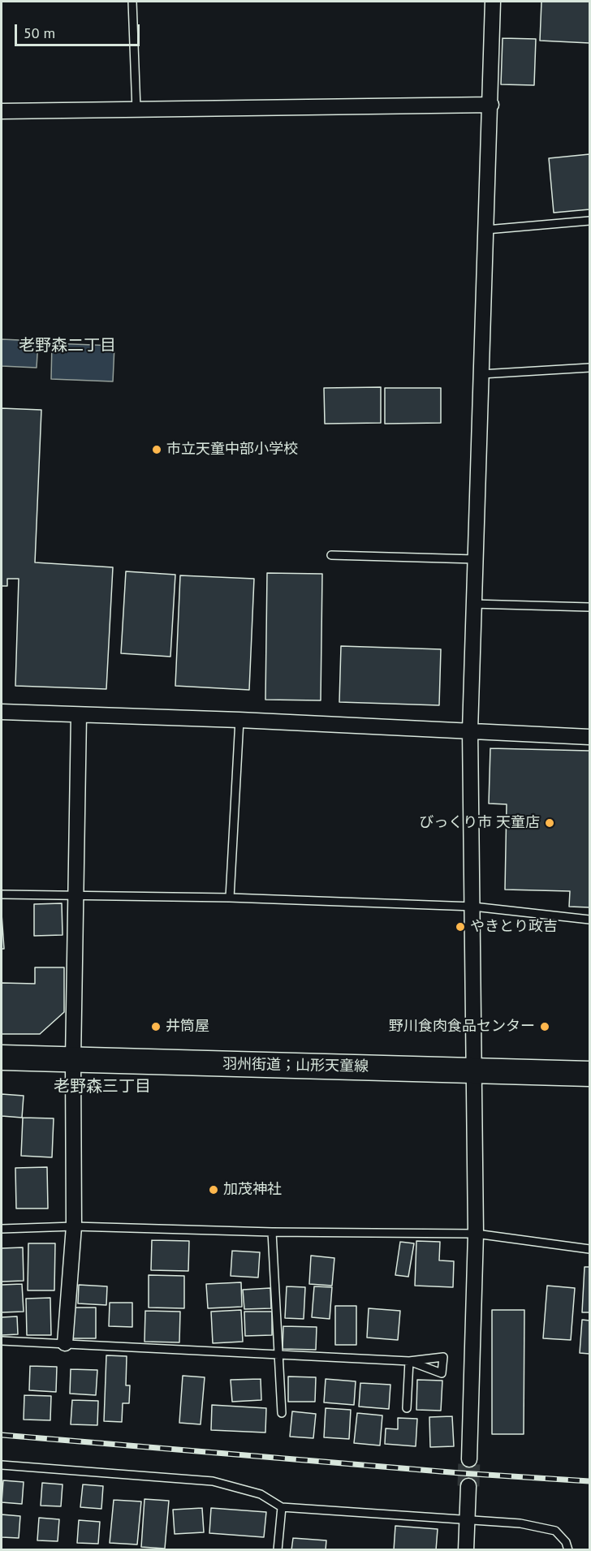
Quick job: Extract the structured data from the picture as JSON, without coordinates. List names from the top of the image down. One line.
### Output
{"streets":{"main road":["羽州街道；山形天童線"]},"districts":["老野森二丁目","老野森三丁目"],"places":["市立天童中部小学校","びっくり市 天童店","やきとり政吉","井筒屋","野川食肉食品センター","加茂神社"],"scale_bar":"50 m"}
